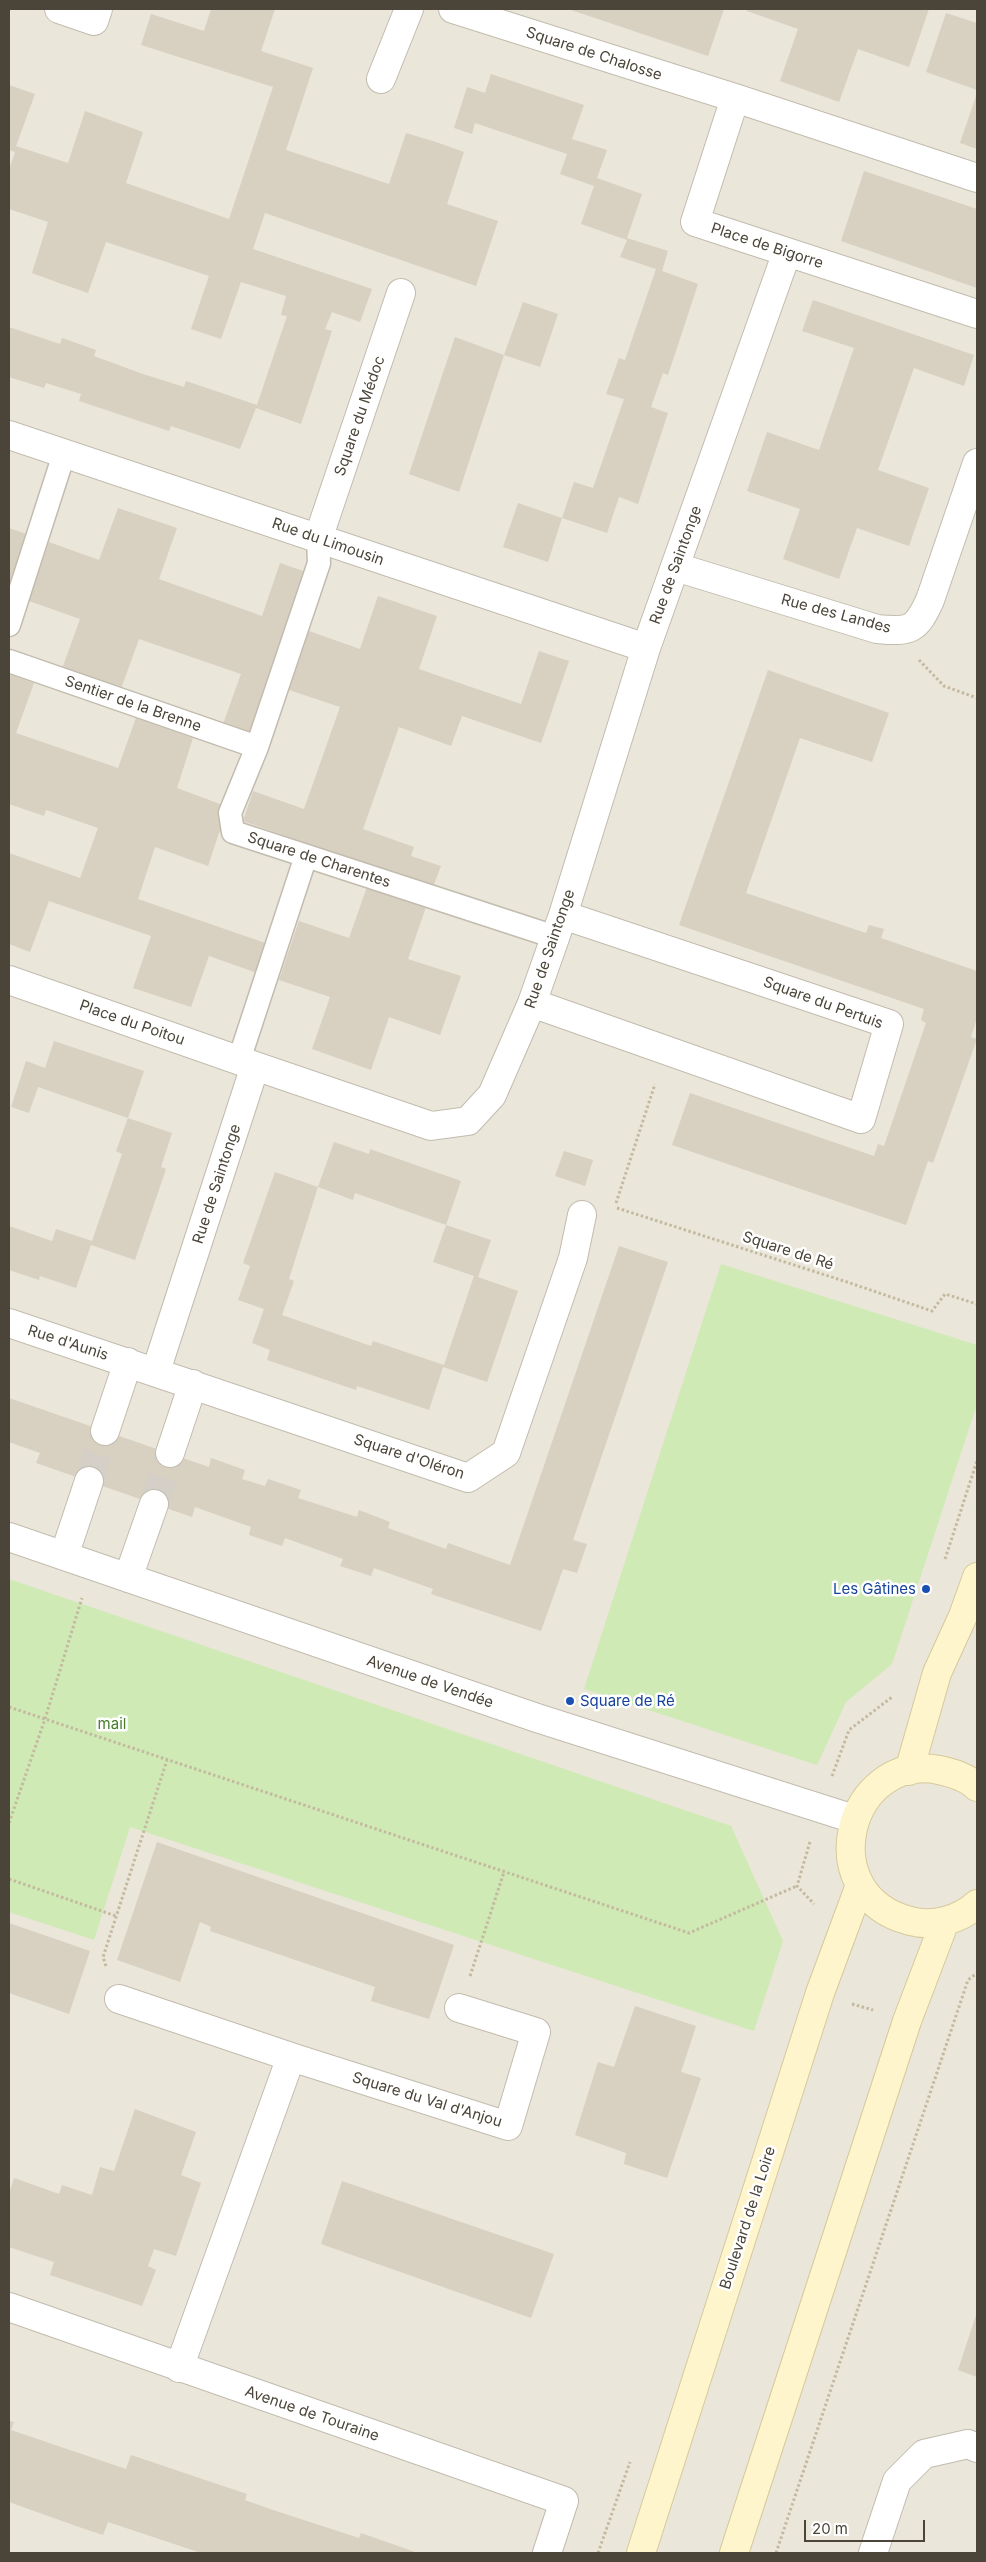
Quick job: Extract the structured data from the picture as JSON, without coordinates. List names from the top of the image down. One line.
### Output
{"streets":{"street":["Square de Chalosse","Place de Bigorre","Square du Médoc","Rue du Limousin","Rue de Saintonge","Rue des Landes","Square du Pertuis","Place du Poitou","Rue d'Aunis","Square d'Oléron","Avenue de Vendée","Square du Val d'Anjou","Boulevard de la Loire","Avenue de Touraine"],"lane":["Sentier de la Brenne","Square de Charentes"],"path":["Square de Ré"]},"crossings":[["Square de Chalosse","Place de Bigorre"],["Place de Bigorre","Rue de Saintonge"],["Square du Médoc","Rue du Limousin"],["Square du Médoc","Square de Charentes"],["Rue du Limousin","Rue de Saintonge"],["Rue du Limousin","Square de Charentes"],["Rue de Saintonge","Rue des Landes"],["Rue de Saintonge","Square de Charentes"],["Rue de Saintonge","Square du Pertuis"],["Rue de Saintonge","Place du Poitou"],["Rue de Saintonge","Square d'Oléron"],["Sentier de la Brenne","Square de Charentes"],["Square de Charentes","Square du Pertuis"],["Square du Pertuis","Square de Ré"],["Rue d'Aunis","Square d'Oléron"]],"parks":["mail"],"places":["Les Gâtines","Square de Ré"],"scale_bar":"20 m"}
